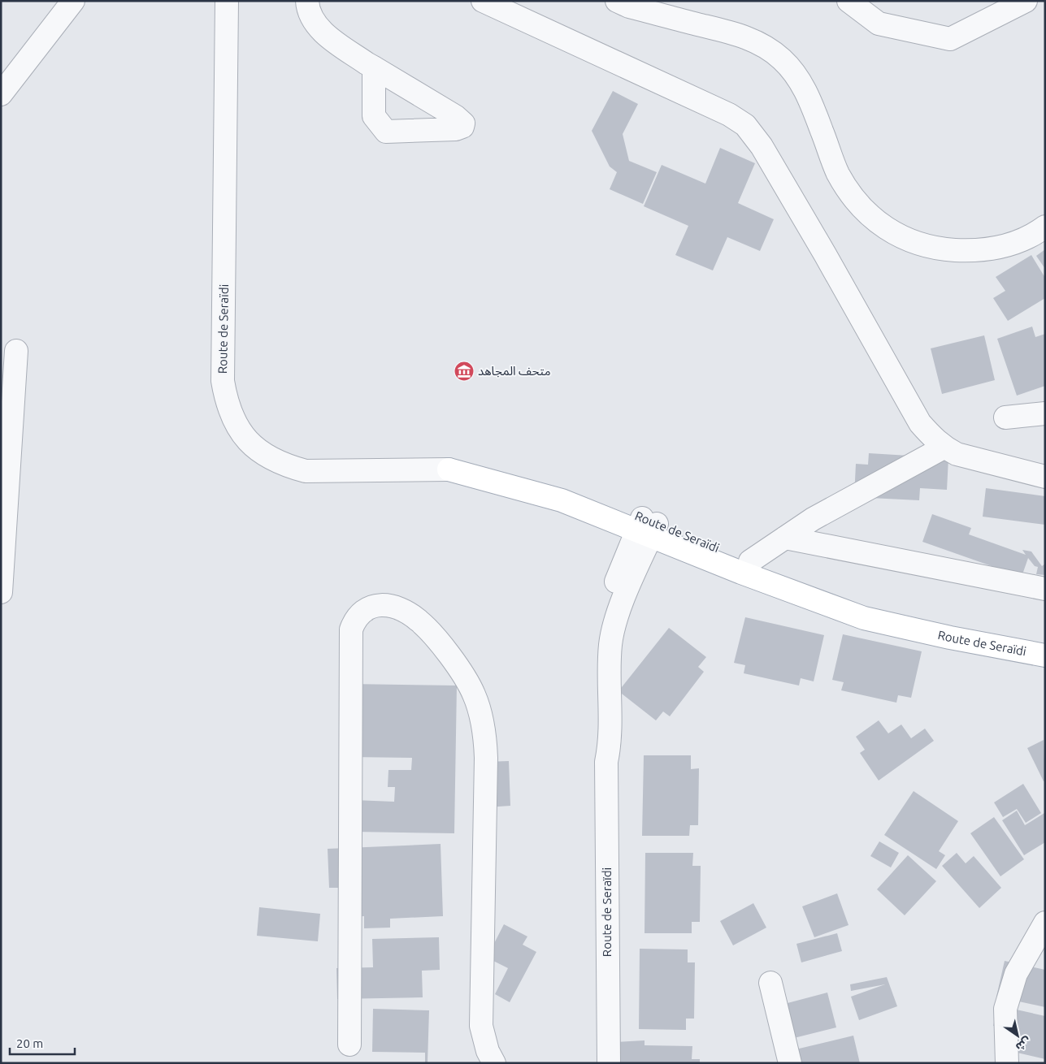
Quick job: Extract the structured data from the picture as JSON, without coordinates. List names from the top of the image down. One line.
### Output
{"streets":{"main road":["Route de Seraïdi"]},"places":{"museum":["متحف المجاهد"]},"scale_bar":"20 m","north":"bottom right"}
